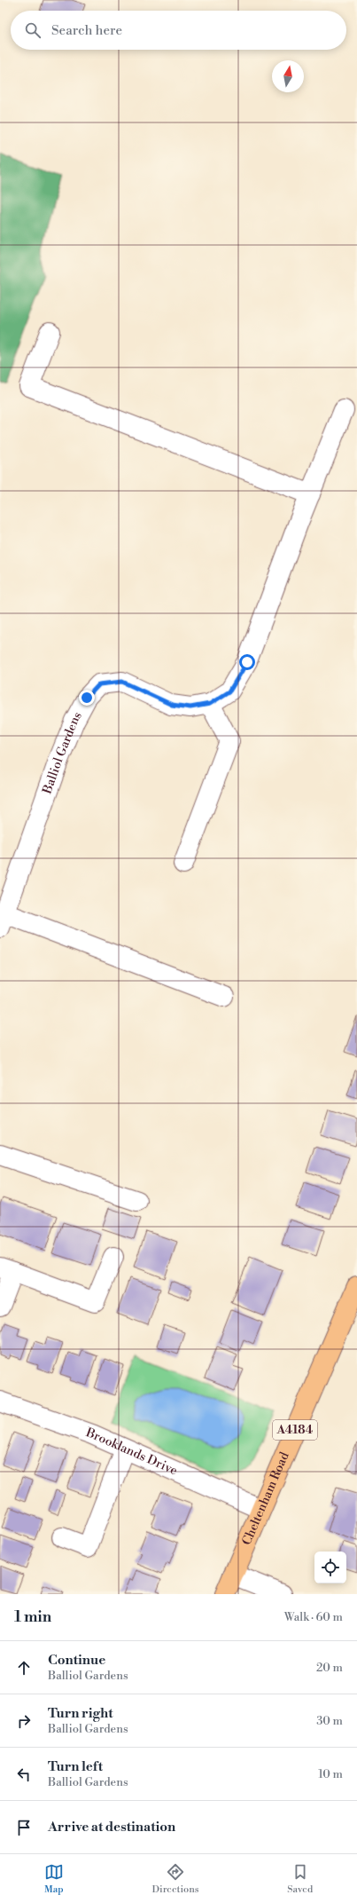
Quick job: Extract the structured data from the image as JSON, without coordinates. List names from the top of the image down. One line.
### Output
{"streets":{"main road":["A4184","Cheltenham Road"],"street":["Balliol Gardens","Brooklands Drive"]},"crossings":[["Brooklands Drive","Cheltenham Road"]],"north":"top","page":{"search":"Search here","heading":["1 min","Walk · 60 m"],"list":[["Continue","Balliol Gardens","20 m"],["Turn right","Balliol Gardens","30 m"],["Turn left","Balliol Gardens","10 m"],"Arrive at destination"],"nav":["Map","Directions","Saved"]}}
